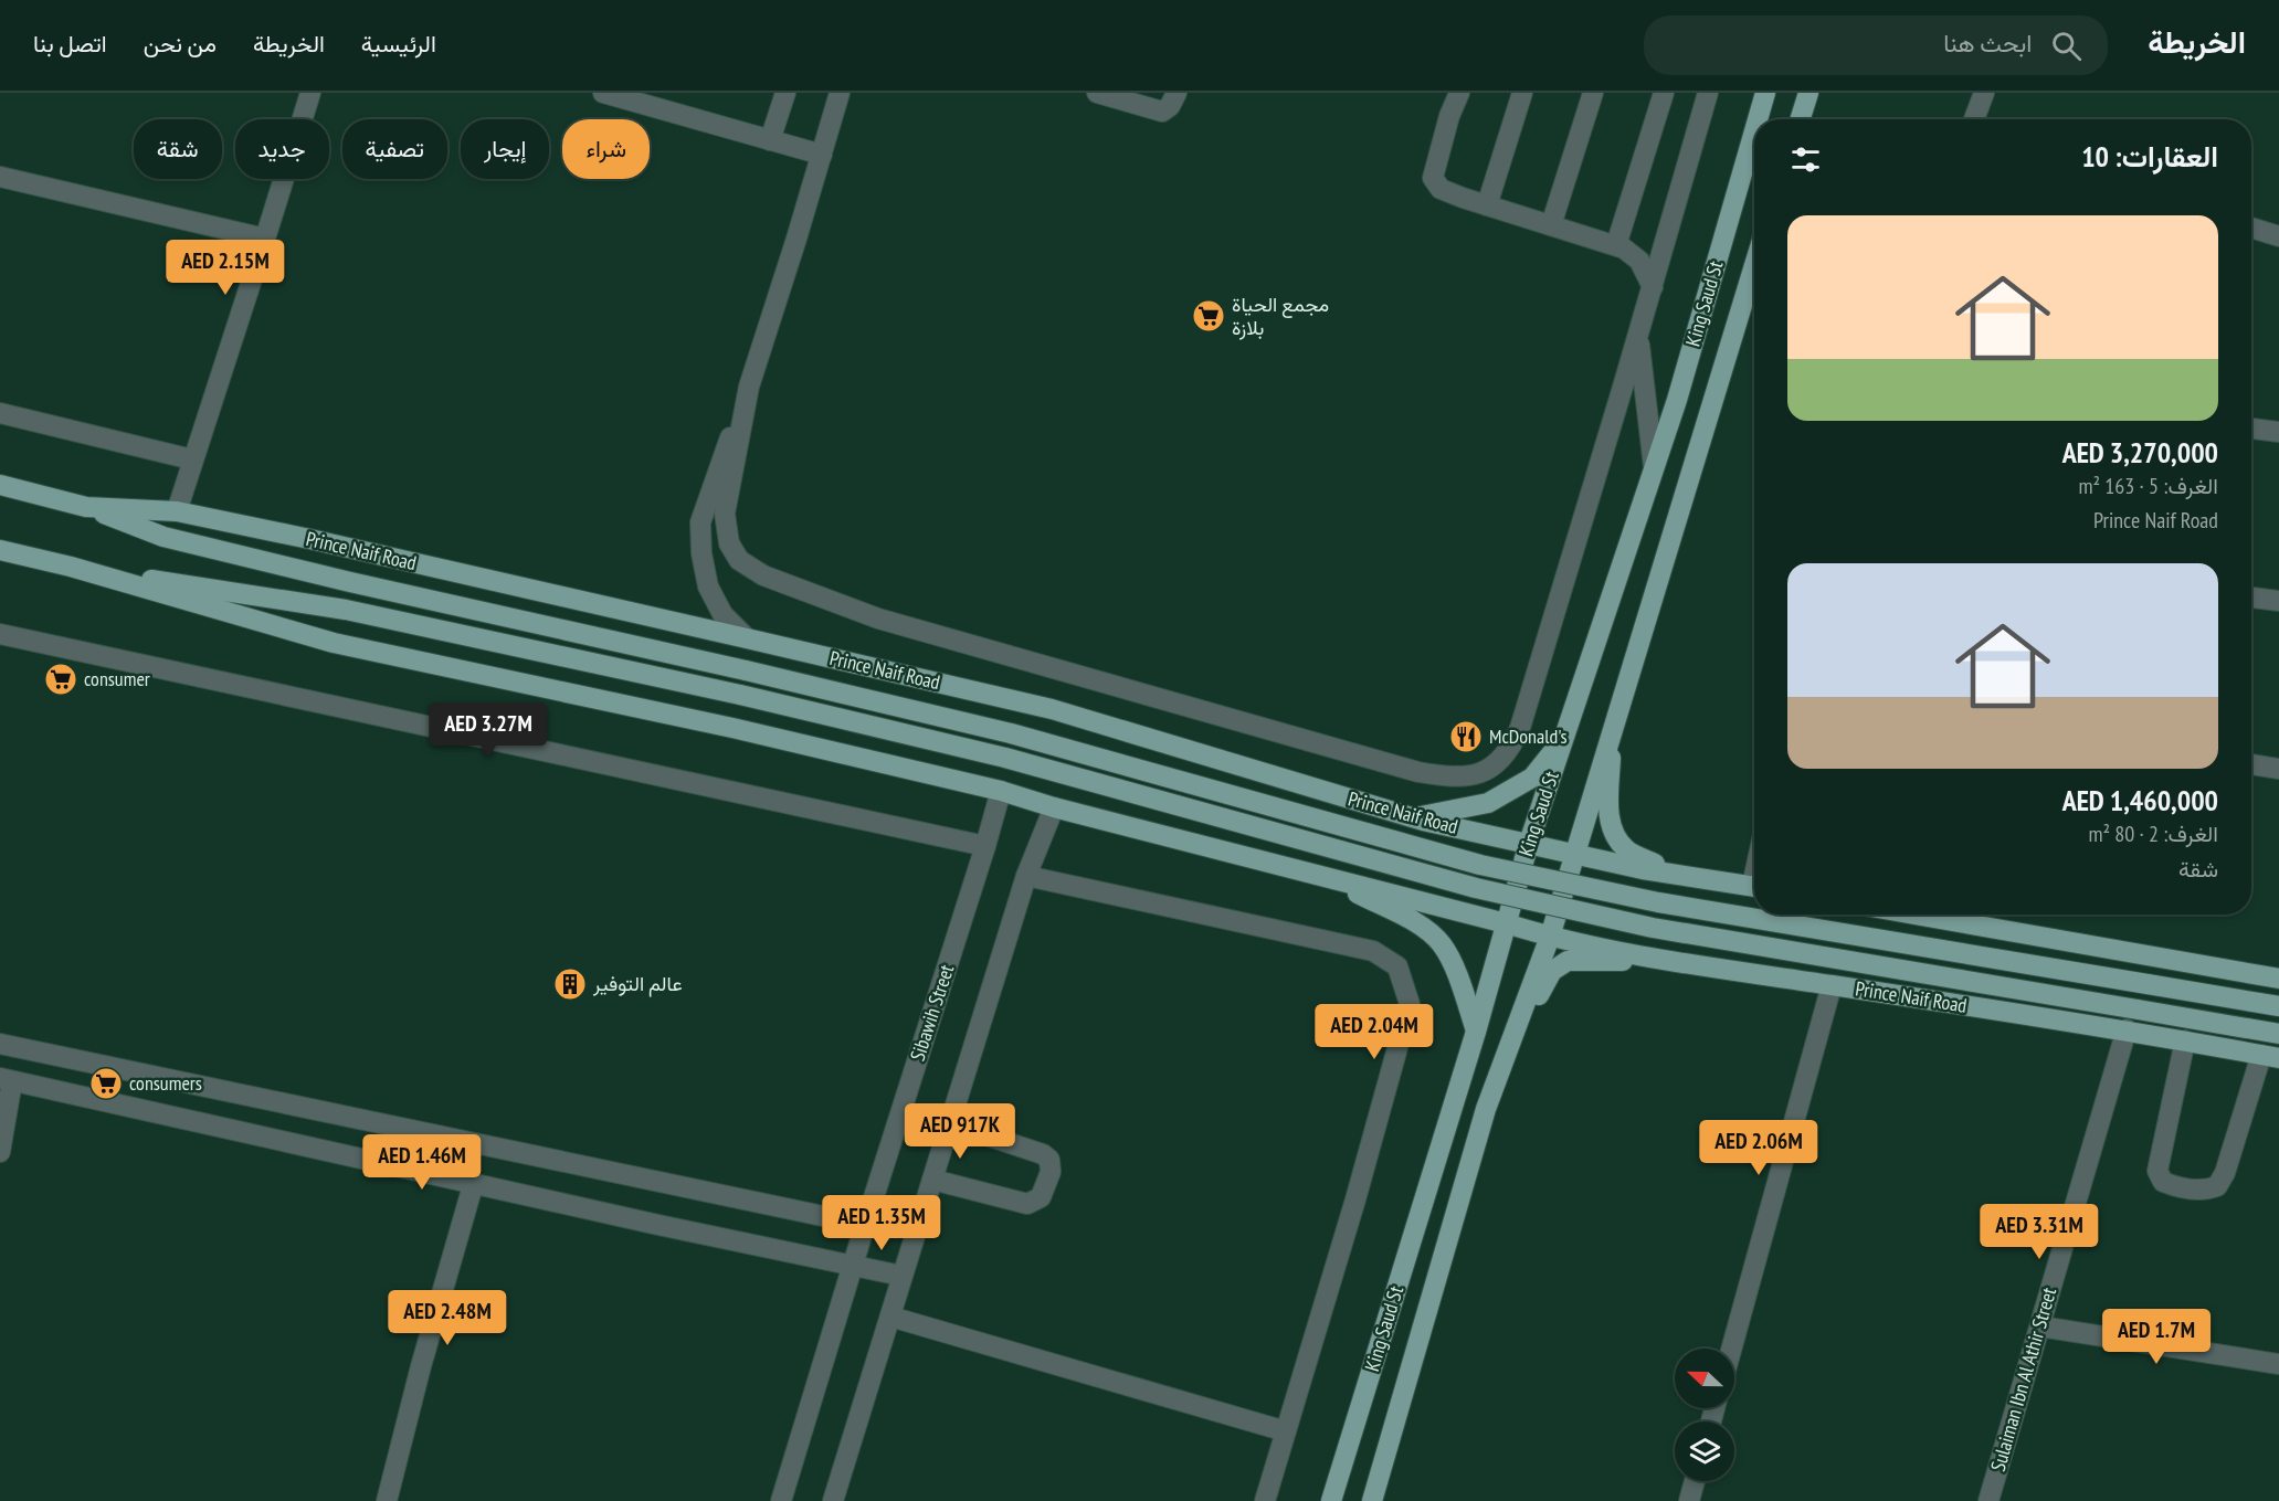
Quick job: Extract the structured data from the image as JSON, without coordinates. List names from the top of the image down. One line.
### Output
{"streets":{"main road":["King Saud St","Prince Naif Road"],"street":["Sibawih Street","Sulaiman Ibn Al Athir Street"]},"crossings":[["King Saud St","Prince Naif Road"],["Prince Naif Road","Sulaiman Ibn Al Athir Street"]],"places":{"supermarket":["مجمع الحياة بلازة","consumer","consumers"],"restaurant":["McDonald's"],"building":["عالم التوفير"]},"north":"left","page":{"header":"الخريطة","search":"ابحث هنا","nav":["الرئيسية","الخريطة","من نحن","اتصل بنا"],"chip":["شراء","إيجار","تصفية","جديد","شقة"],"heading":"العقارات: 10","list":[{"name":"AED 3,270,000","note":"الغرف: 5 · 163 m² · Prince Naif Road"},{"name":"AED 1,460,000","note":"الغرف: 2 · 80 m² · شقة"}],"price":["AED 2.15M","AED 3.27M","AED 2.04M","AED 917K","AED 2.06M","AED 1.46M","AED 1.35M","AED 3.31M","AED 2.48M","AED 1.7M"]}}
